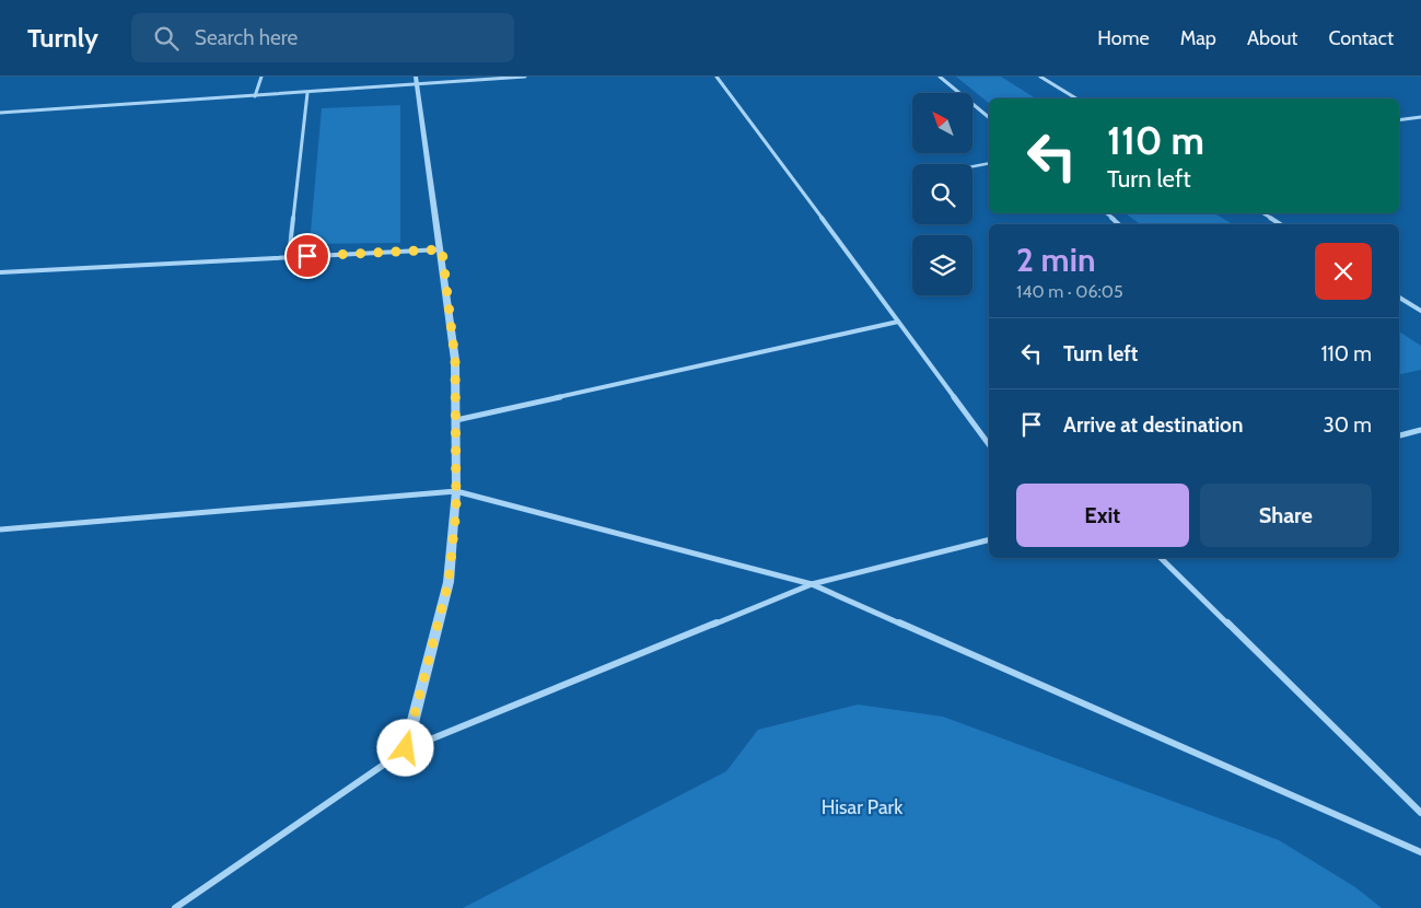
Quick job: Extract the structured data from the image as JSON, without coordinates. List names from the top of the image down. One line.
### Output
{"parks":["Hisar Park"],"north":"top left","page":{"header":"Turnly","search":"Search here","nav":["Home","Map","About","Contact"],"turn":["110 m","Turn left"],"heading":["2 min","140 m · 06:05"],"list":[{"name":"Turn left","value":"110 m"},{"name":"Arrive at destination","value":"30 m"}],"buttons":["Exit","Share"]}}
